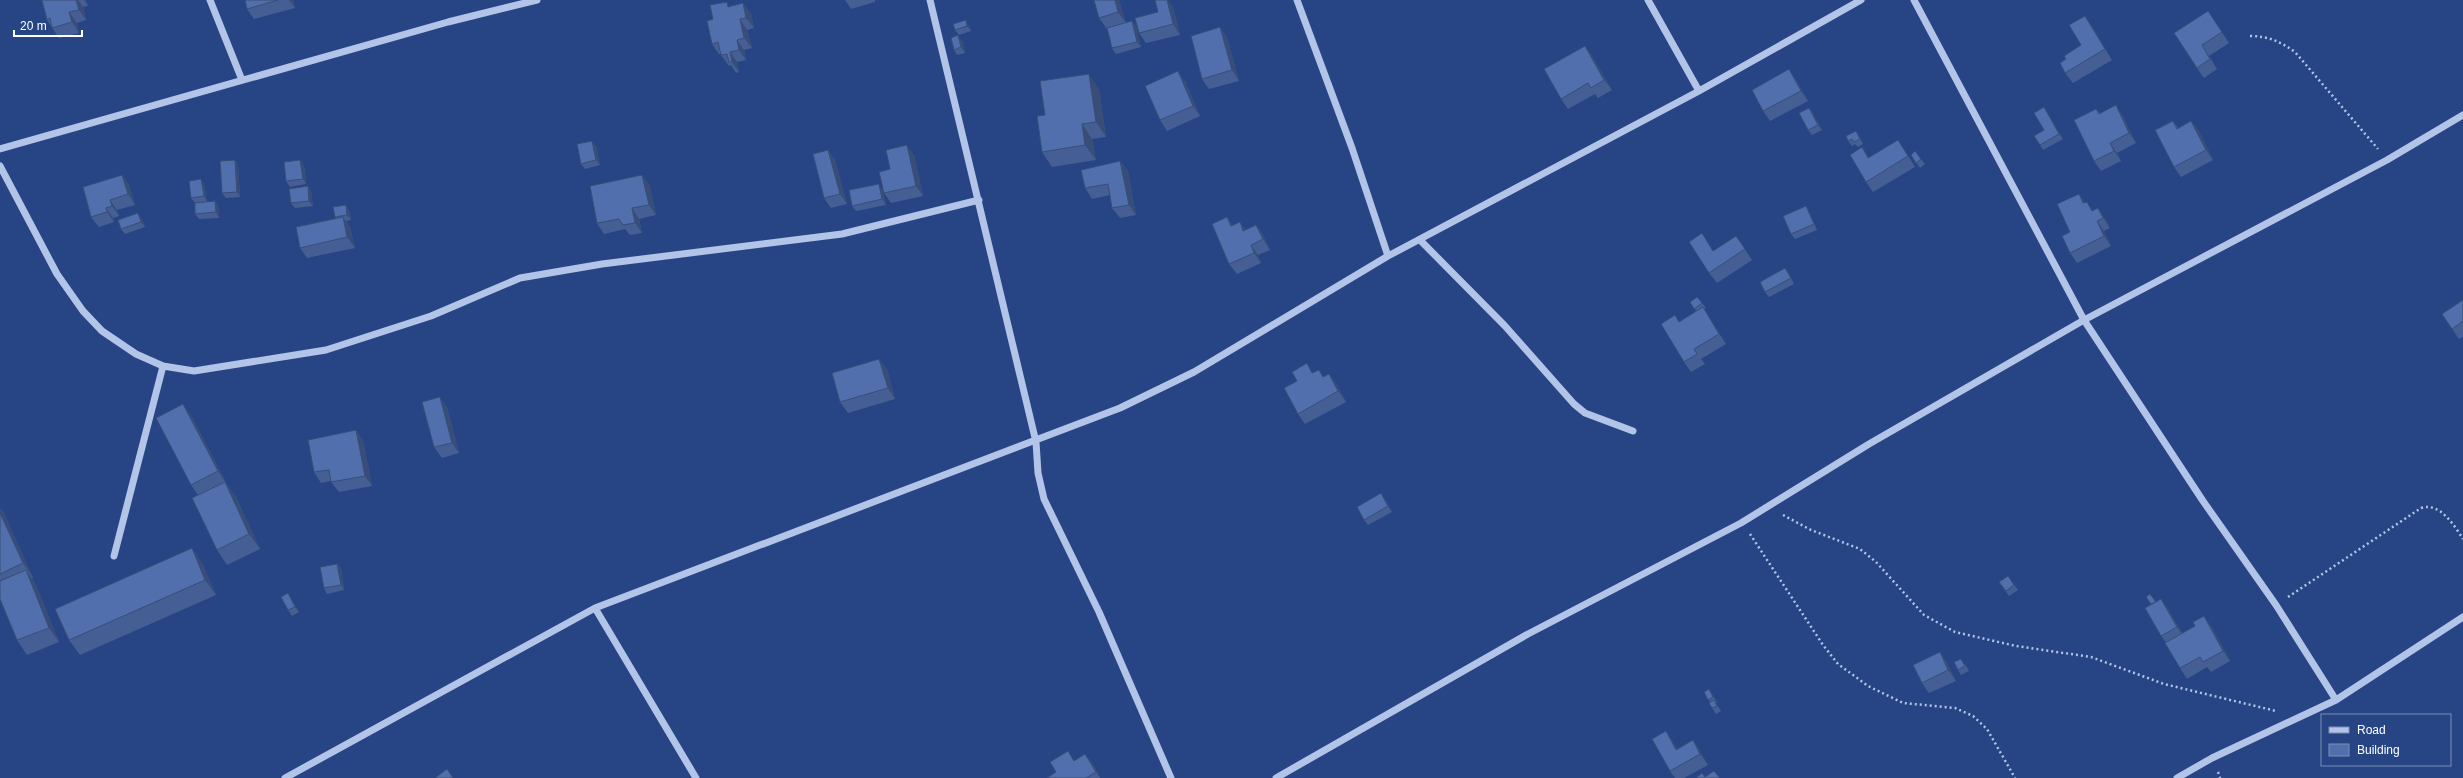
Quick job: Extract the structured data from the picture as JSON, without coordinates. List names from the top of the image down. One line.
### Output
{"legend":["Road","Building"],"scale_bar":"20 m"}
